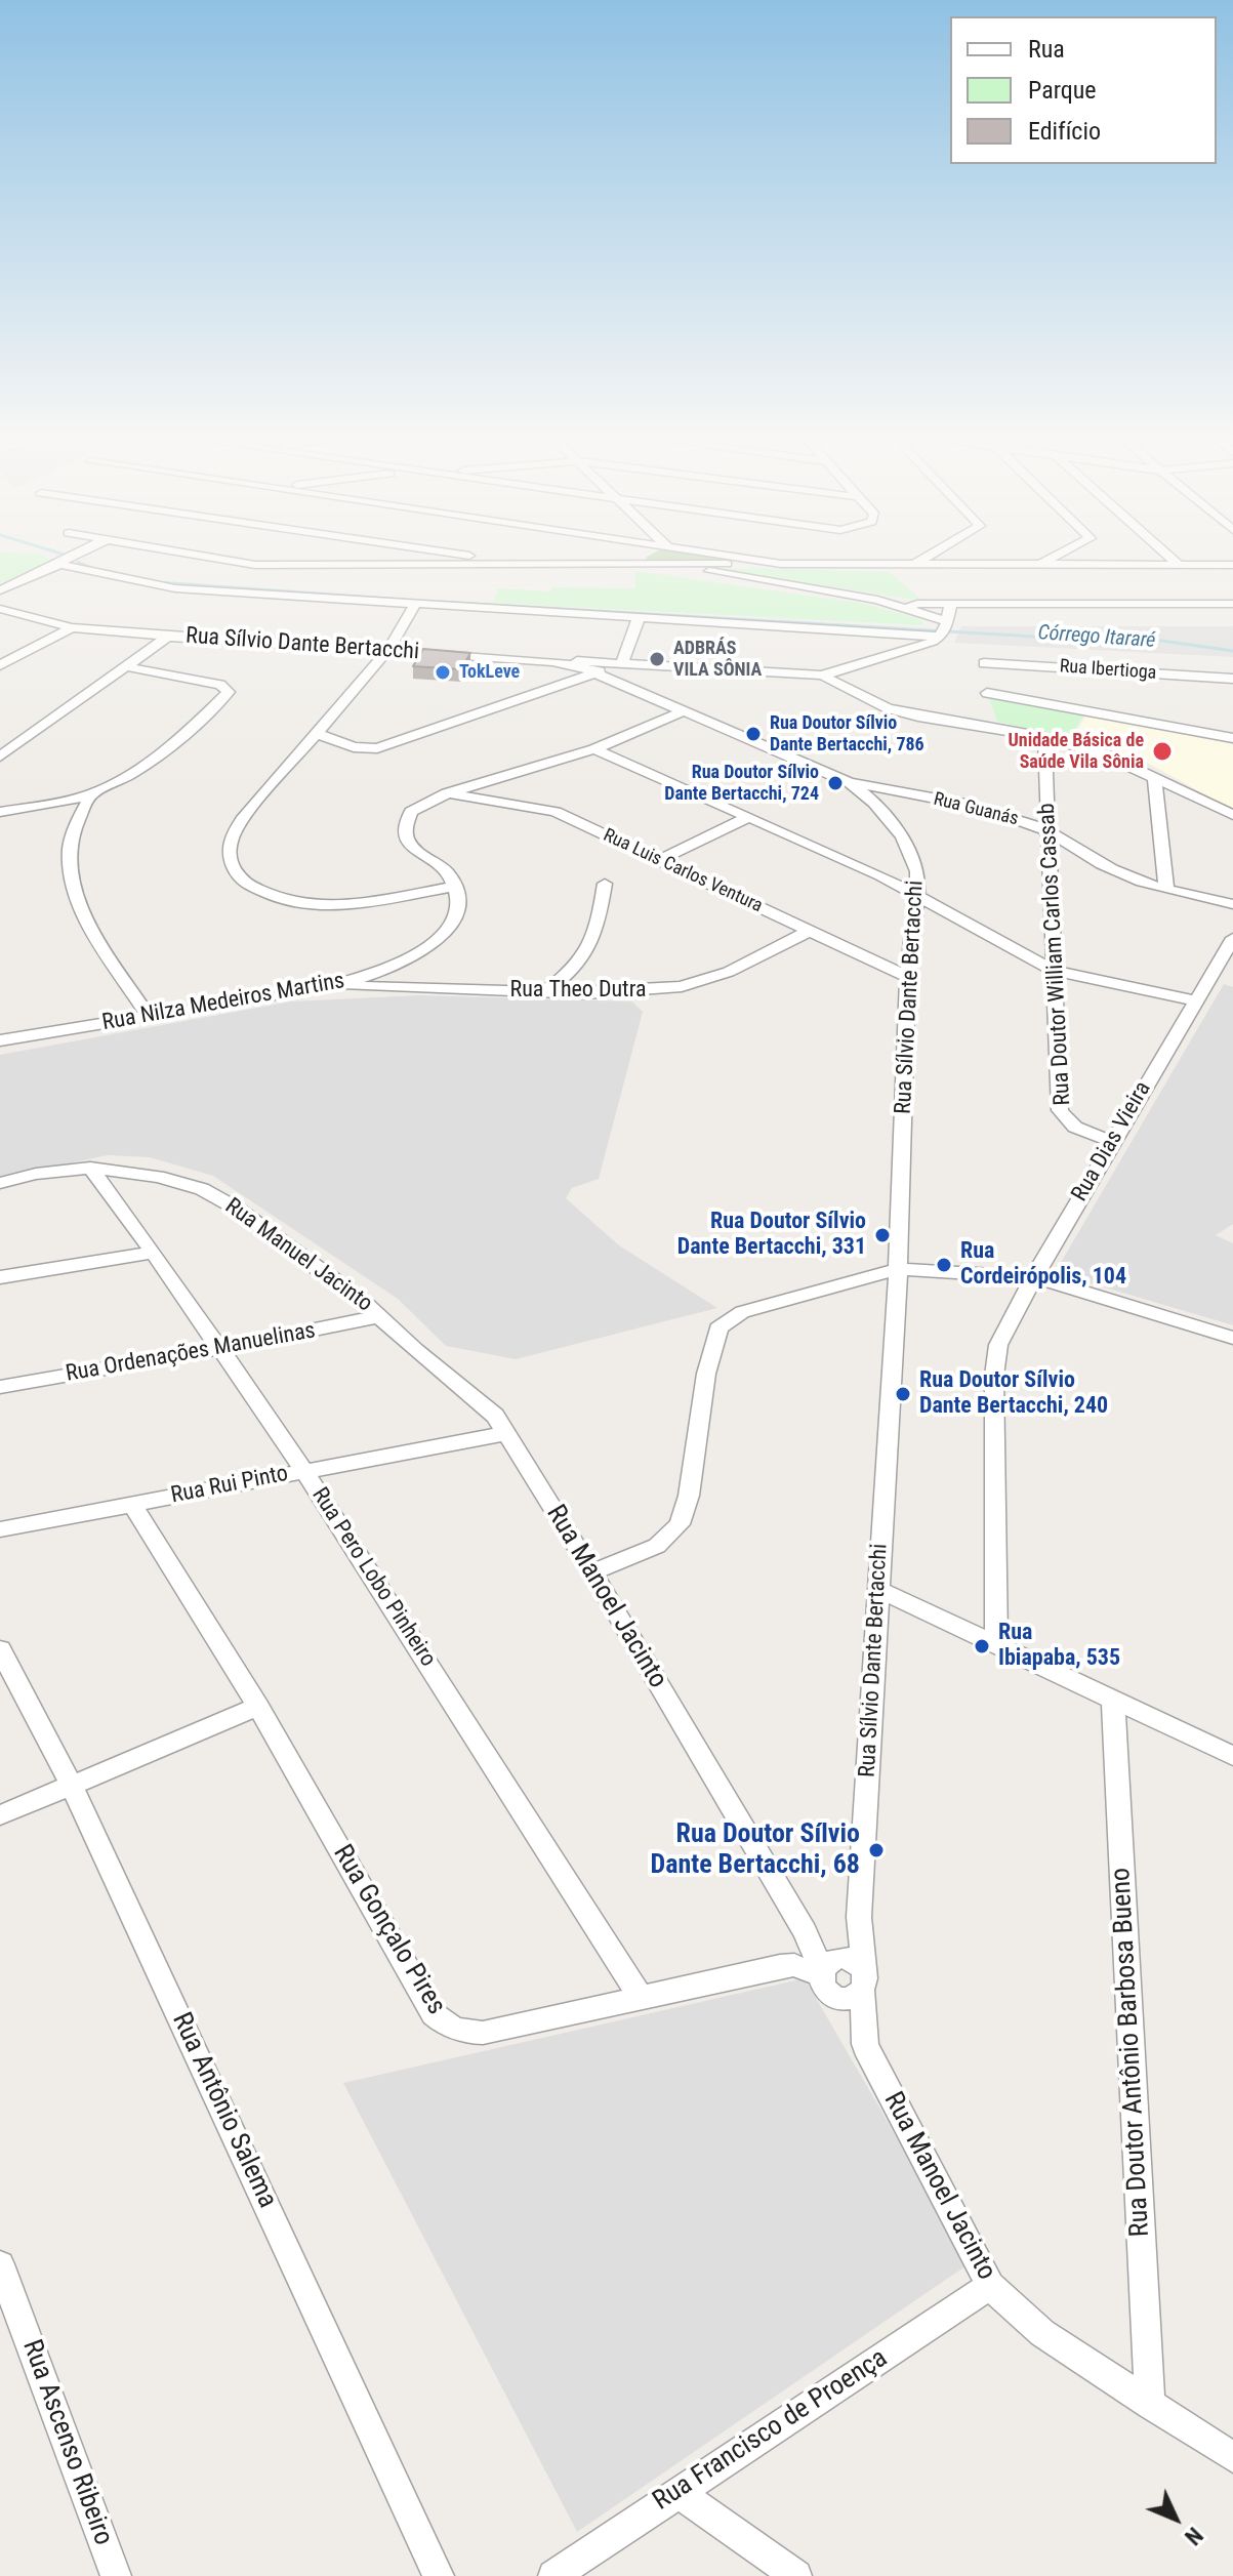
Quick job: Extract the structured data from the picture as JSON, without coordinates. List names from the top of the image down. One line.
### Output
{"streets":{"street":["Rua Sílvio Dante Bertacchi","Rua Ibertioga","Rua Guanás","Rua Luis Carlos Ventura","Rua Doutor William Carlos Cassab","Rua Theo Dutra","Rua Nilza Medeiros Martins","Rua Dias Vieira","Rua Manuel Jacinto","Rua Ordenações Manuelinas","Rua Rui Pinto","Rua Pero Lobo Pinheiro","Rua Manoel Jacinto","Rua Gonçalo Pires","Rua Doutor Antônio Barbosa Bueno","Rua Antônio Salema","Rua Francisco de Proença","Rua Ascenso Ribeiro"]},"crossings":[["Rua Sílvio Dante Bertacchi","Rua Guanás"],["Rua Sílvio Dante Bertacchi","Rua Luis Carlos Ventura"],["Rua Sílvio Dante Bertacchi","Rua Manoel Jacinto"],["Rua Sílvio Dante Bertacchi","Rua Gonçalo Pires"],["Rua Guanás","Rua Doutor William Carlos Cassab"],["Rua Luis Carlos Ventura","Rua Theo Dutra"],["Rua Doutor William Carlos Cassab","Rua Dias Vieira"],["Rua Theo Dutra","Rua Nilza Medeiros Martins"],["Rua Manuel Jacinto","Rua Ordenações Manuelinas"],["Rua Manuel Jacinto","Rua Rui Pinto"],["Rua Manuel Jacinto","Rua Pero Lobo Pinheiro"],["Rua Manuel Jacinto","Rua Manoel Jacinto"],["Rua Ordenações Manuelinas","Rua Pero Lobo Pinheiro"],["Rua Rui Pinto","Rua Pero Lobo Pinheiro"],["Rua Rui Pinto","Rua Manoel Jacinto"],["Rua Rui Pinto","Rua Gonçalo Pires"],["Rua Pero Lobo Pinheiro","Rua Gonçalo Pires"],["Rua Manoel Jacinto","Rua Gonçalo Pires"],["Rua Manoel Jacinto","Rua Doutor Antônio Barbosa Bueno"],["Rua Manoel Jacinto","Rua Francisco de Proença"]],"water":["Córrego Itararé"],"places":["ADBRÁS VILA SÔNIA","TokLeve","Rua Doutor Sílvio Dante Bertacchi, 786","Unidade Básica de Saúde Vila Sônia","Rua Doutor Sílvio Dante Bertacchi, 724","Rua Doutor Sílvio Dante Bertacchi, 331","Rua Cordeirópolis, 104","Rua Doutor Sílvio Dante Bertacchi, 240","Rua Ibiapaba, 535","Rua Doutor Sílvio Dante Bertacchi, 68"],"legend":["Rua","Parque","Edifício"],"north":"bottom right"}
